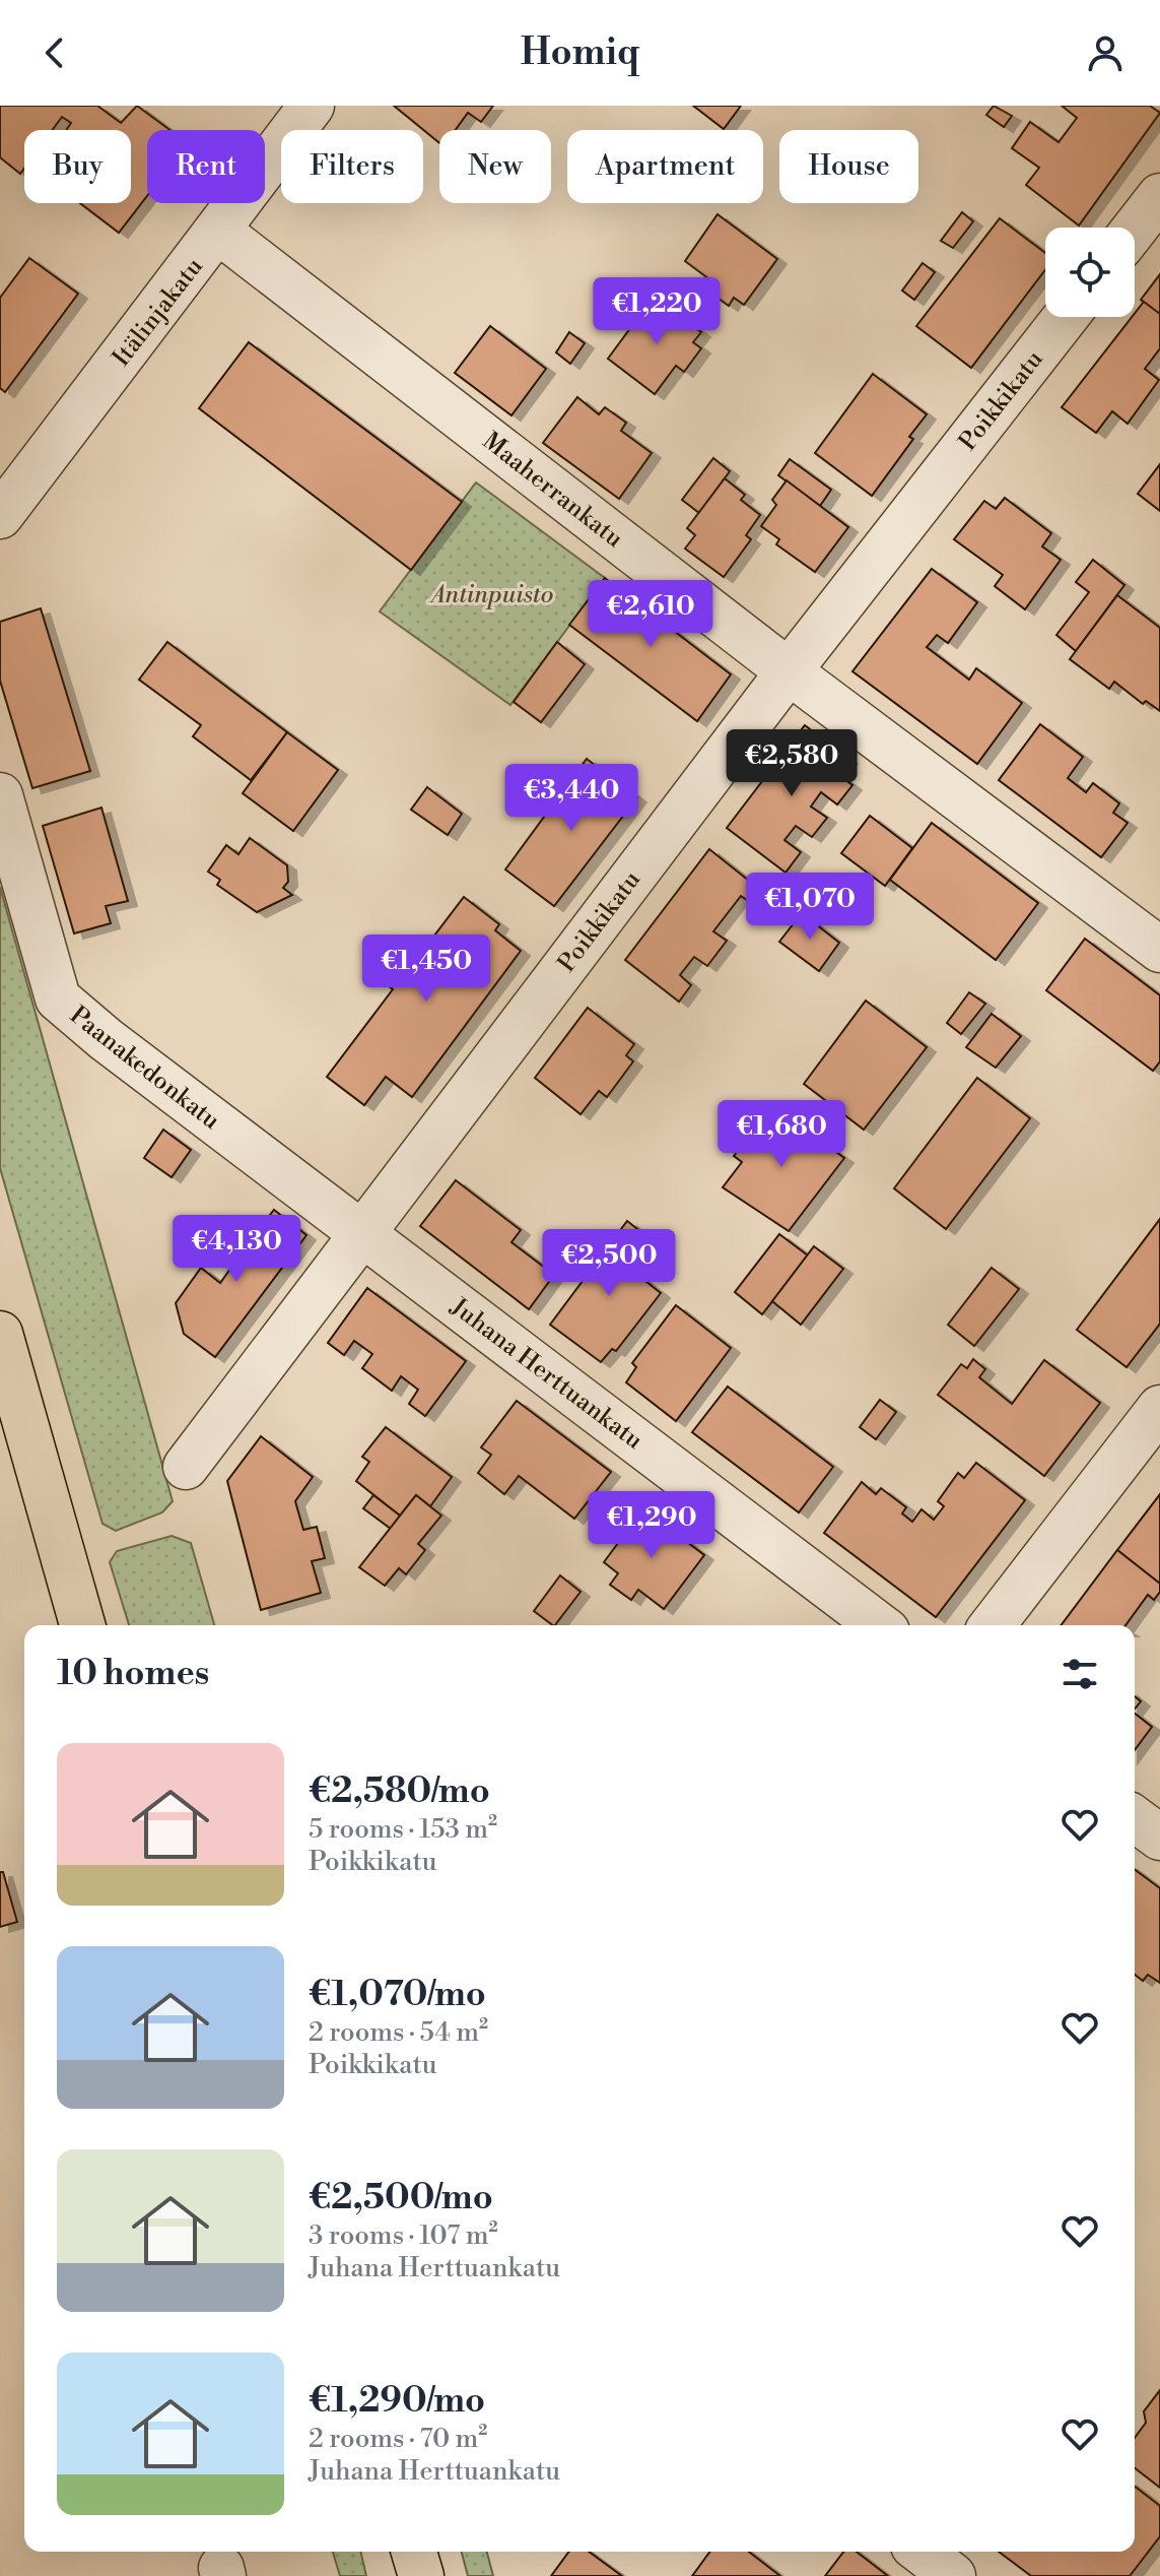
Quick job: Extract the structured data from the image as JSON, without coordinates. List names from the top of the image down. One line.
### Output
{"streets":{"street":["Itälinjakatu","Poikkikatu","Maaherrankatu","Paanakedonkatu","Juhana Herttuankatu"]},"crossings":[["Itälinjakatu","Maaherrankatu"],["Poikkikatu","Maaherrankatu"],["Poikkikatu","Paanakedonkatu"],["Poikkikatu","Juhana Herttuankatu"],["Paanakedonkatu","Juhana Herttuankatu"]],"parks":["Antinpuisto"],"page":{"header":"Homiq","chip":["Buy","Rent","Filters","New","Apartment","House"],"price":["€1,220","€2,610","€2,580","€3,440","€1,070","€1,450","€1,680","€4,130","€2,500","€1,290"],"heading":"10 homes","list":[{"name":"€2,580/mo","note":"5 rooms · 153 m² · Poikkikatu"},{"name":"€1,070/mo","note":"2 rooms · 54 m² · Poikkikatu"},{"name":"€2,500/mo","note":"3 rooms · 107 m² · Juhana Herttuankatu"},{"name":"€1,290/mo","note":"2 rooms · 70 m² · Juhana Herttuankatu"}]}}
